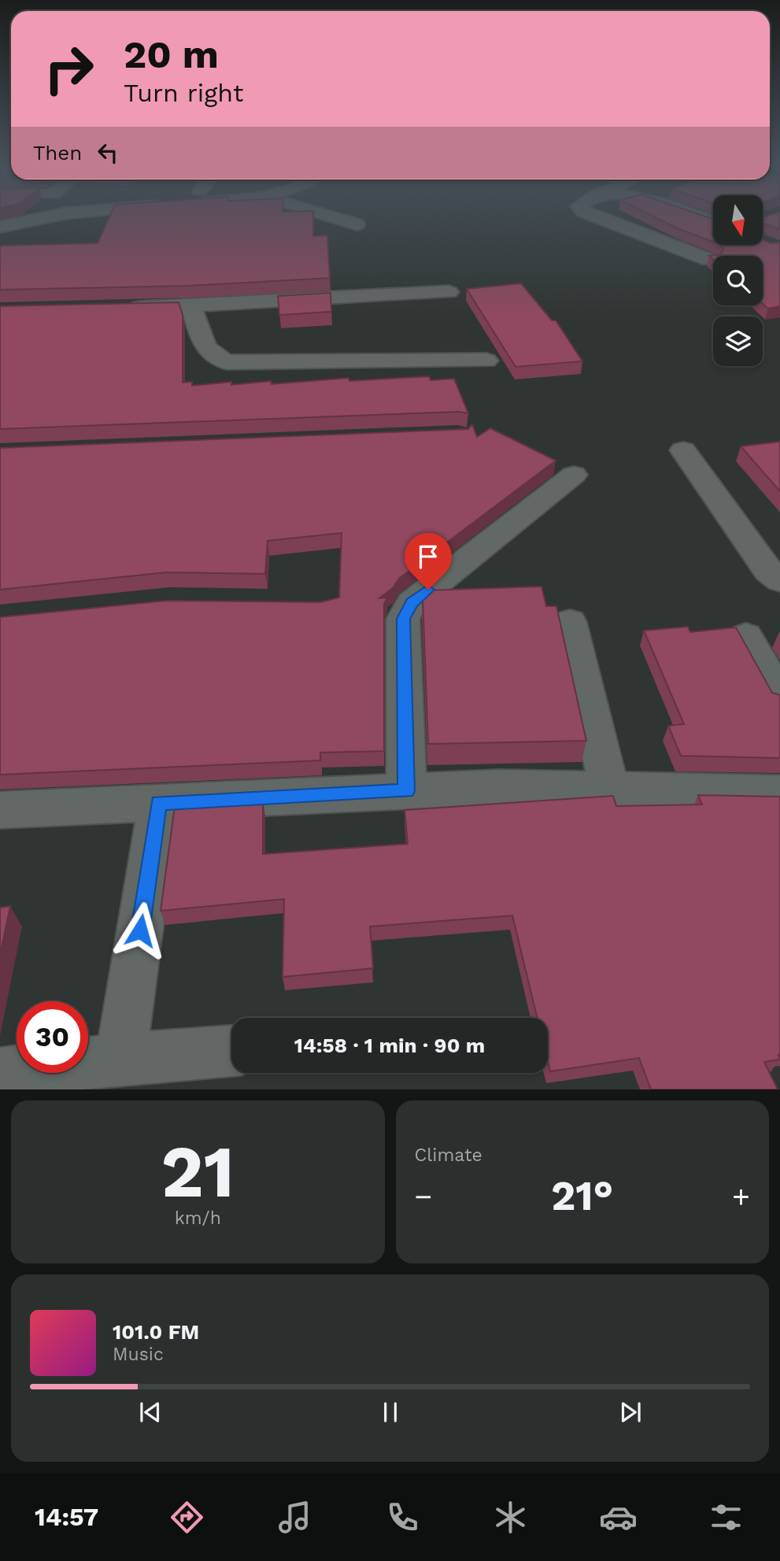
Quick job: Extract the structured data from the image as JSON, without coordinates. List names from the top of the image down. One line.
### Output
{"north":"bottom","page":{"turn":["20 m","Turn right"],"then":"Then","limit":"30","trip":"14:58 · 1 min · 90 m","tile":[["21","km/h"],"Climate"],"heat":["−","21°","+"],"song":["101.0 FM","Music"],"tabs":"14:57"}}
